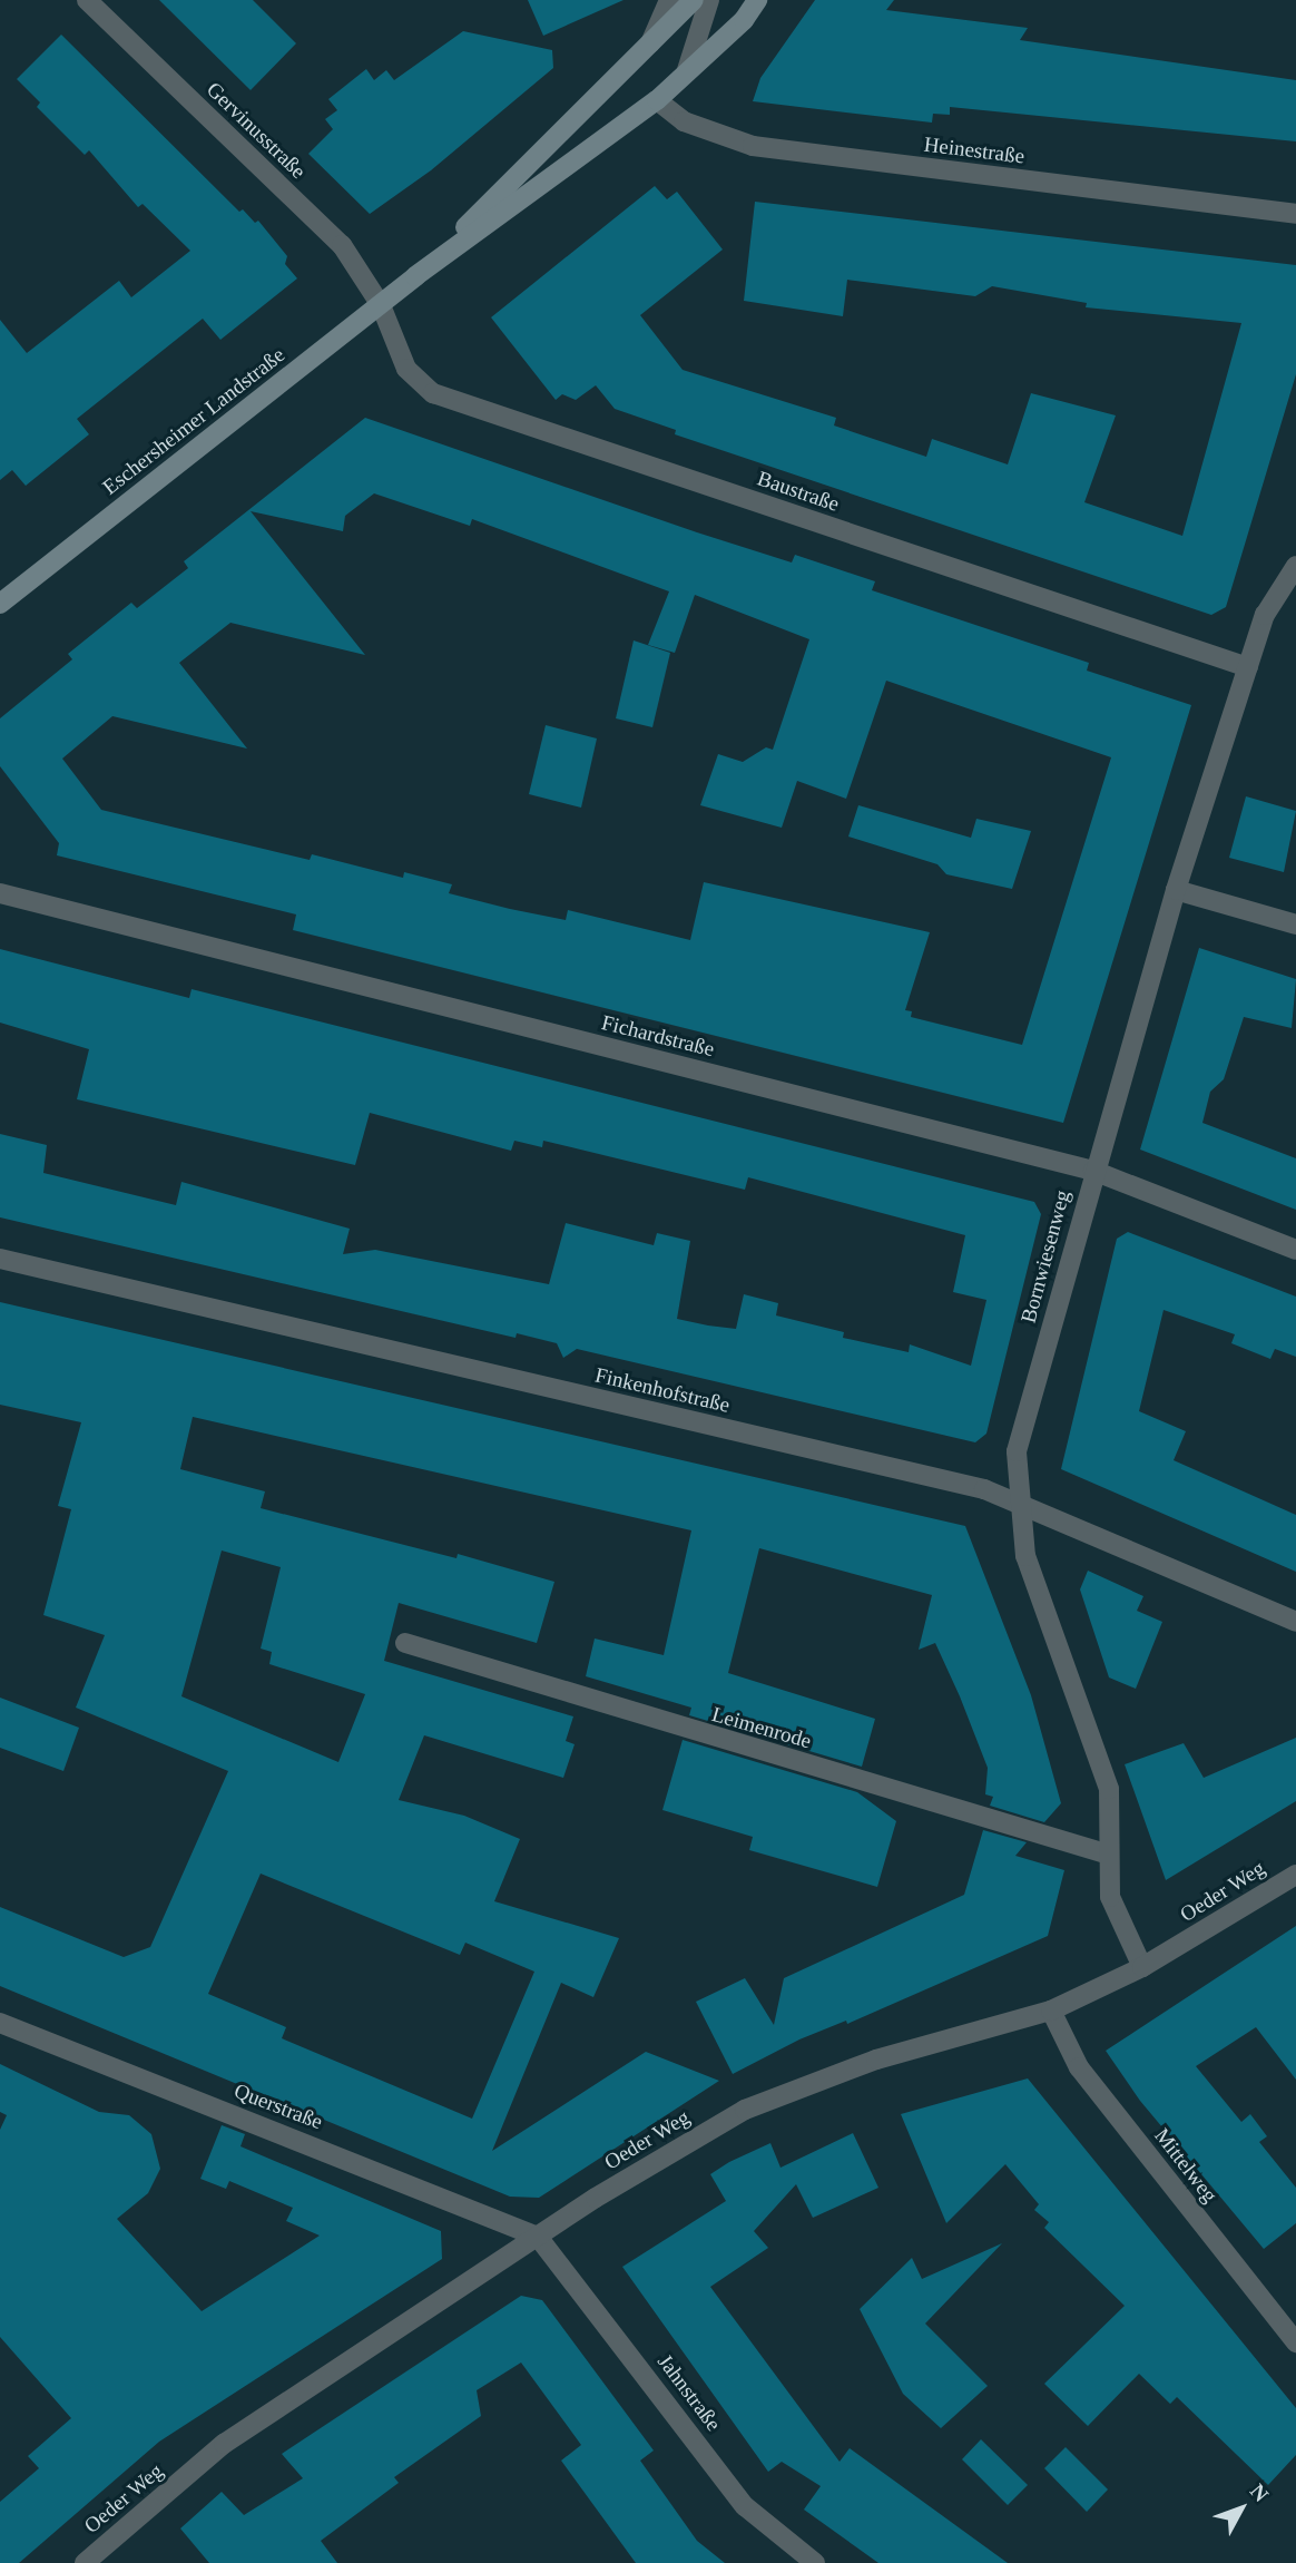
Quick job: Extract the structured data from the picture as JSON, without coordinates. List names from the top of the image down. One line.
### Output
{"streets":{"main road":["Eschersheimer Landstraße"],"street":["Gervinusstraße","Heinestraße","Baustraße","Fichardstraße","Bornwiesenweg","Finkenhofstraße","Leimenrode","Oeder Weg","Querstraße","Mittelweg","Jahnstraße"]},"crossings":[["Gervinusstraße","Eschersheimer Landstraße"],["Gervinusstraße","Baustraße"],["Heinestraße","Eschersheimer Landstraße"],["Eschersheimer Landstraße","Baustraße"],["Baustraße","Bornwiesenweg"],["Fichardstraße","Bornwiesenweg"],["Bornwiesenweg","Finkenhofstraße"],["Bornwiesenweg","Leimenrode"],["Bornwiesenweg","Oeder Weg"],["Oeder Weg","Querstraße"],["Oeder Weg","Mittelweg"],["Oeder Weg","Jahnstraße"],["Querstraße","Jahnstraße"]],"north":"top right"}
